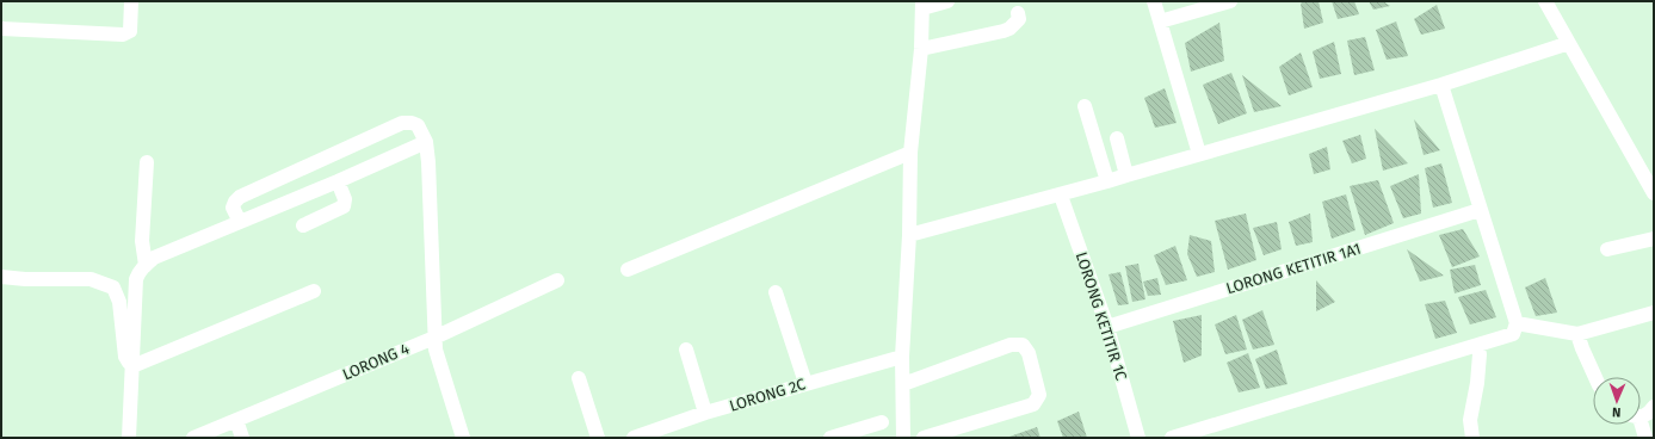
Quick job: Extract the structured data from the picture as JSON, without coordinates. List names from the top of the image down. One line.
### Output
{"streets":{"street":["LORONG KETITIR 1A1","LORONG KETITIR 1C","LORONG 4","LORONG 2C"]},"crossings":[["LORONG KETITIR 1A1","LORONG KETITIR 1C"]],"north":"bottom"}
